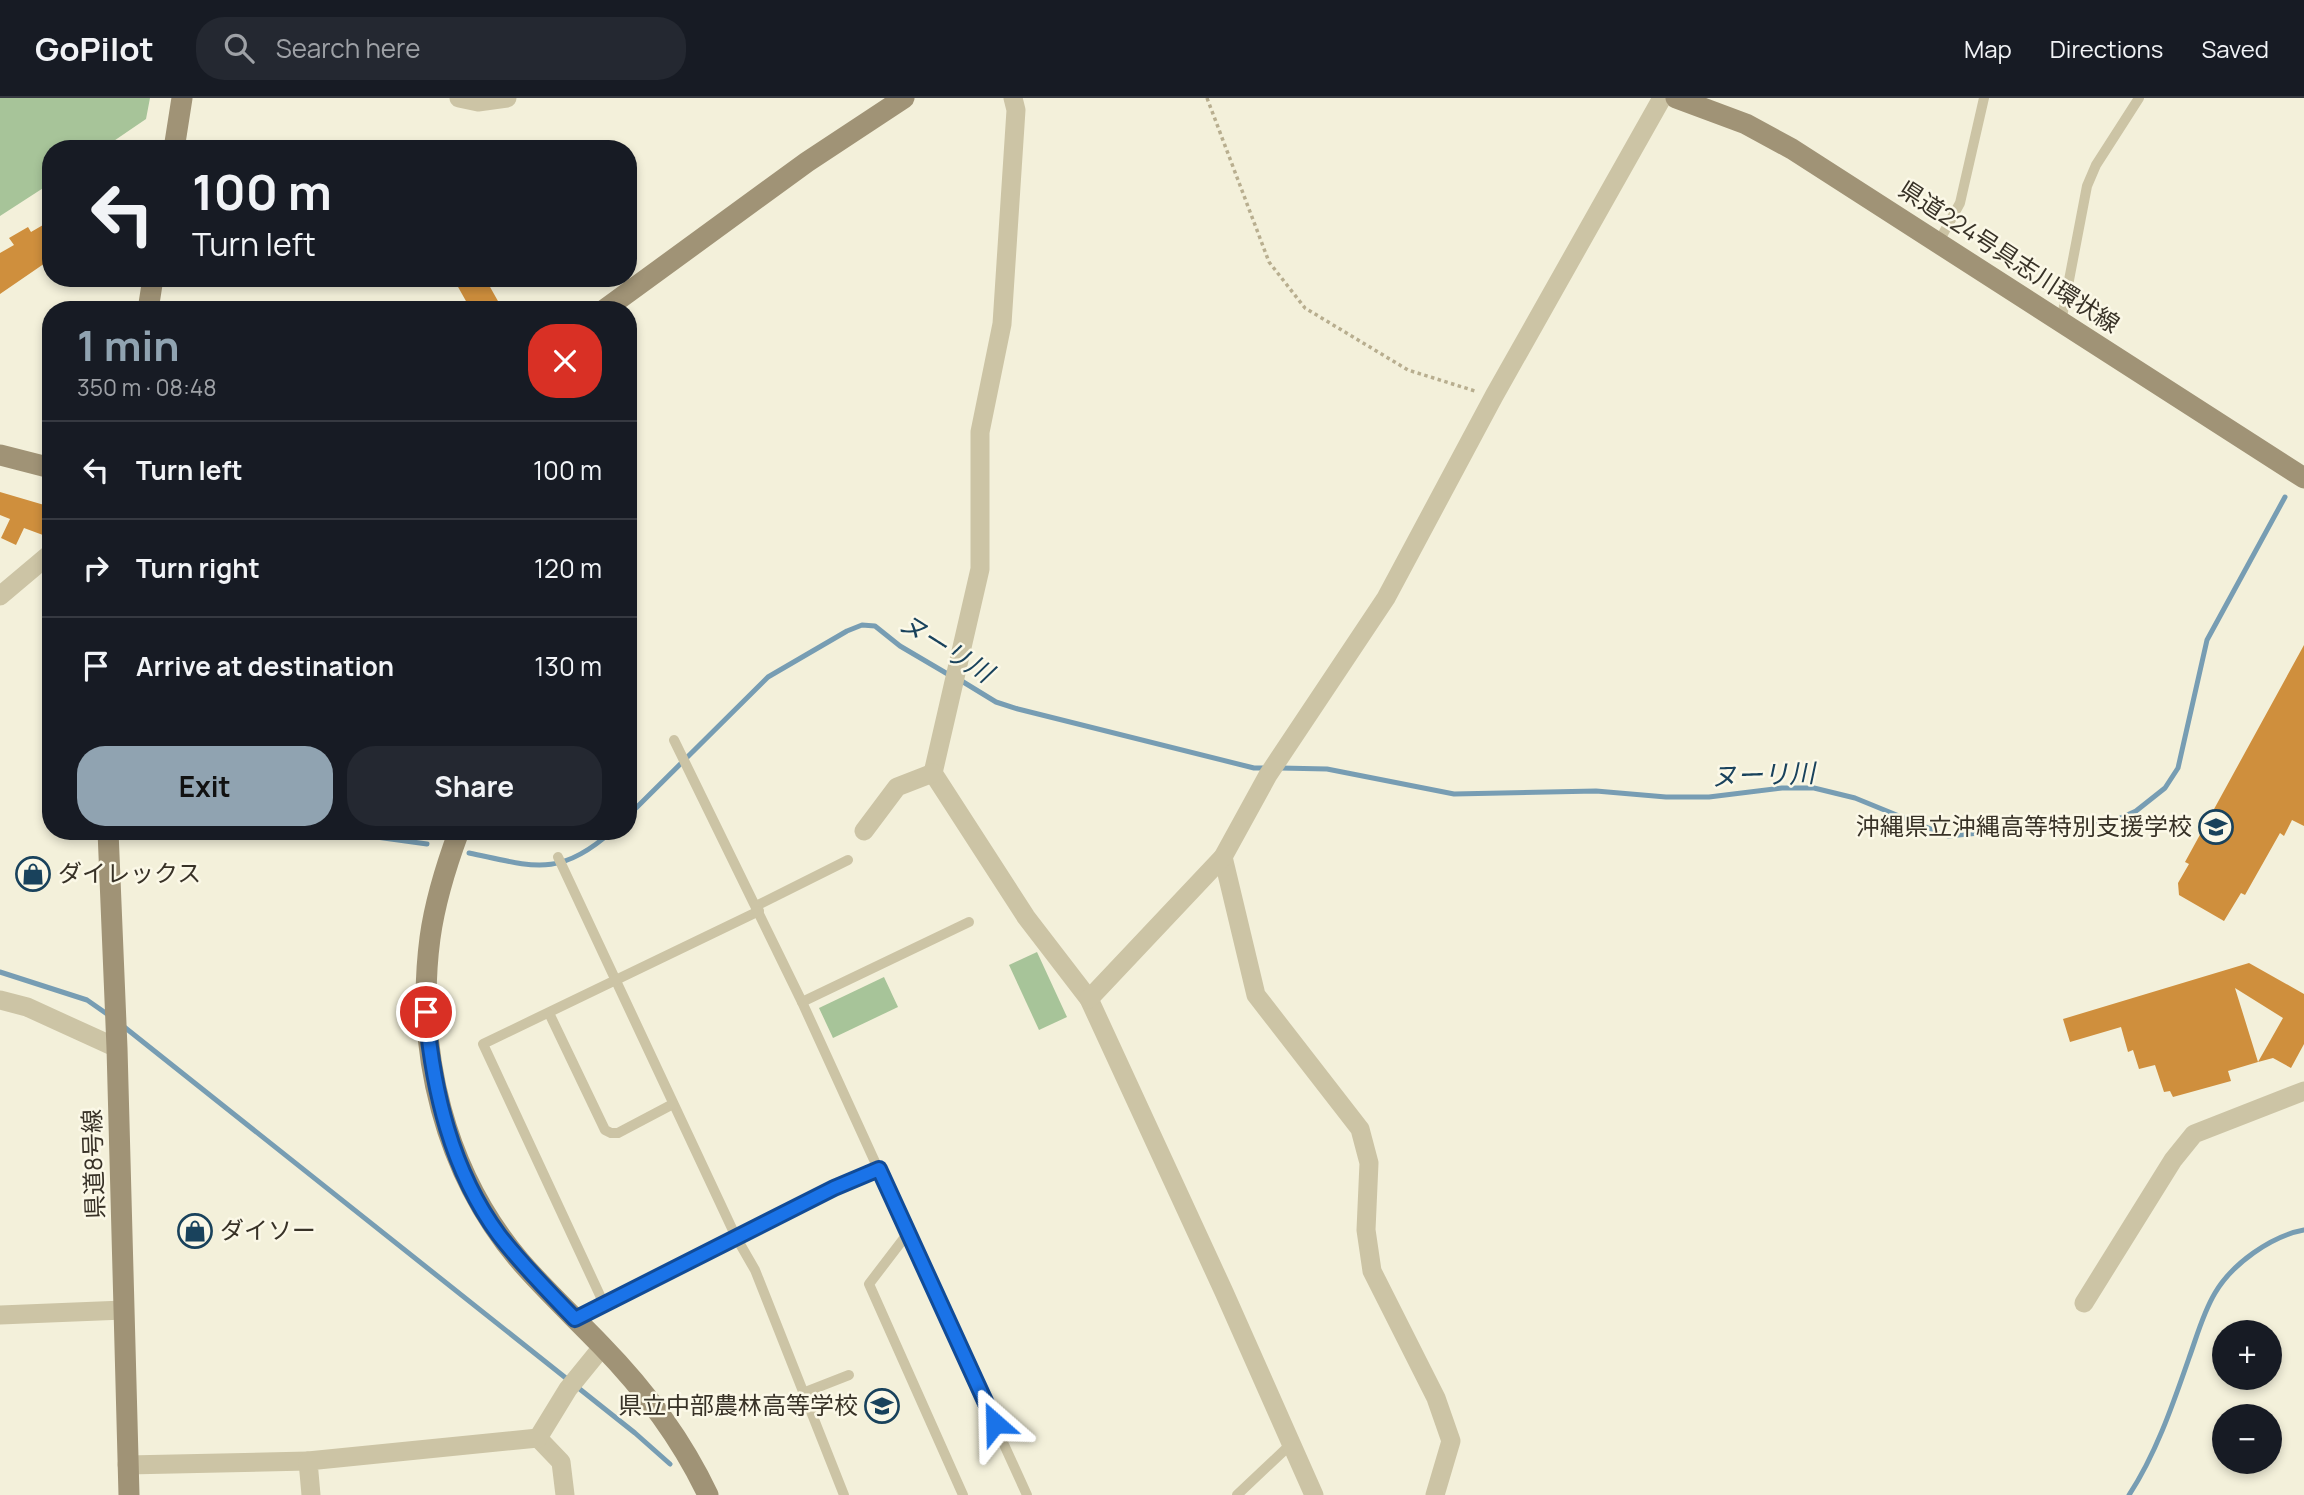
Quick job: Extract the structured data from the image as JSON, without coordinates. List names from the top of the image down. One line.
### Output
{"streets":{"main road":["県道224号具志川環状線","県道8号線"]},"water":["ヌーリ川"],"places":{"school or university":["沖縄県立沖縄高等特別支援学校","県立中部農林高等学校"],"shop":["ダイレックス","ダイソー"]},"page":{"header":"GoPilot","search":"Search here","nav":["Map","Directions","Saved"],"turn":["100 m","Turn left"],"heading":["1 min","350 m · 08:48"],"list":[{"name":"Turn left","value":"100 m"},{"name":"Turn right","value":"120 m"},{"name":"Arrive at destination","value":"130 m"}],"buttons":["Exit","Share"],"map_buttons":["+","−"]}}
